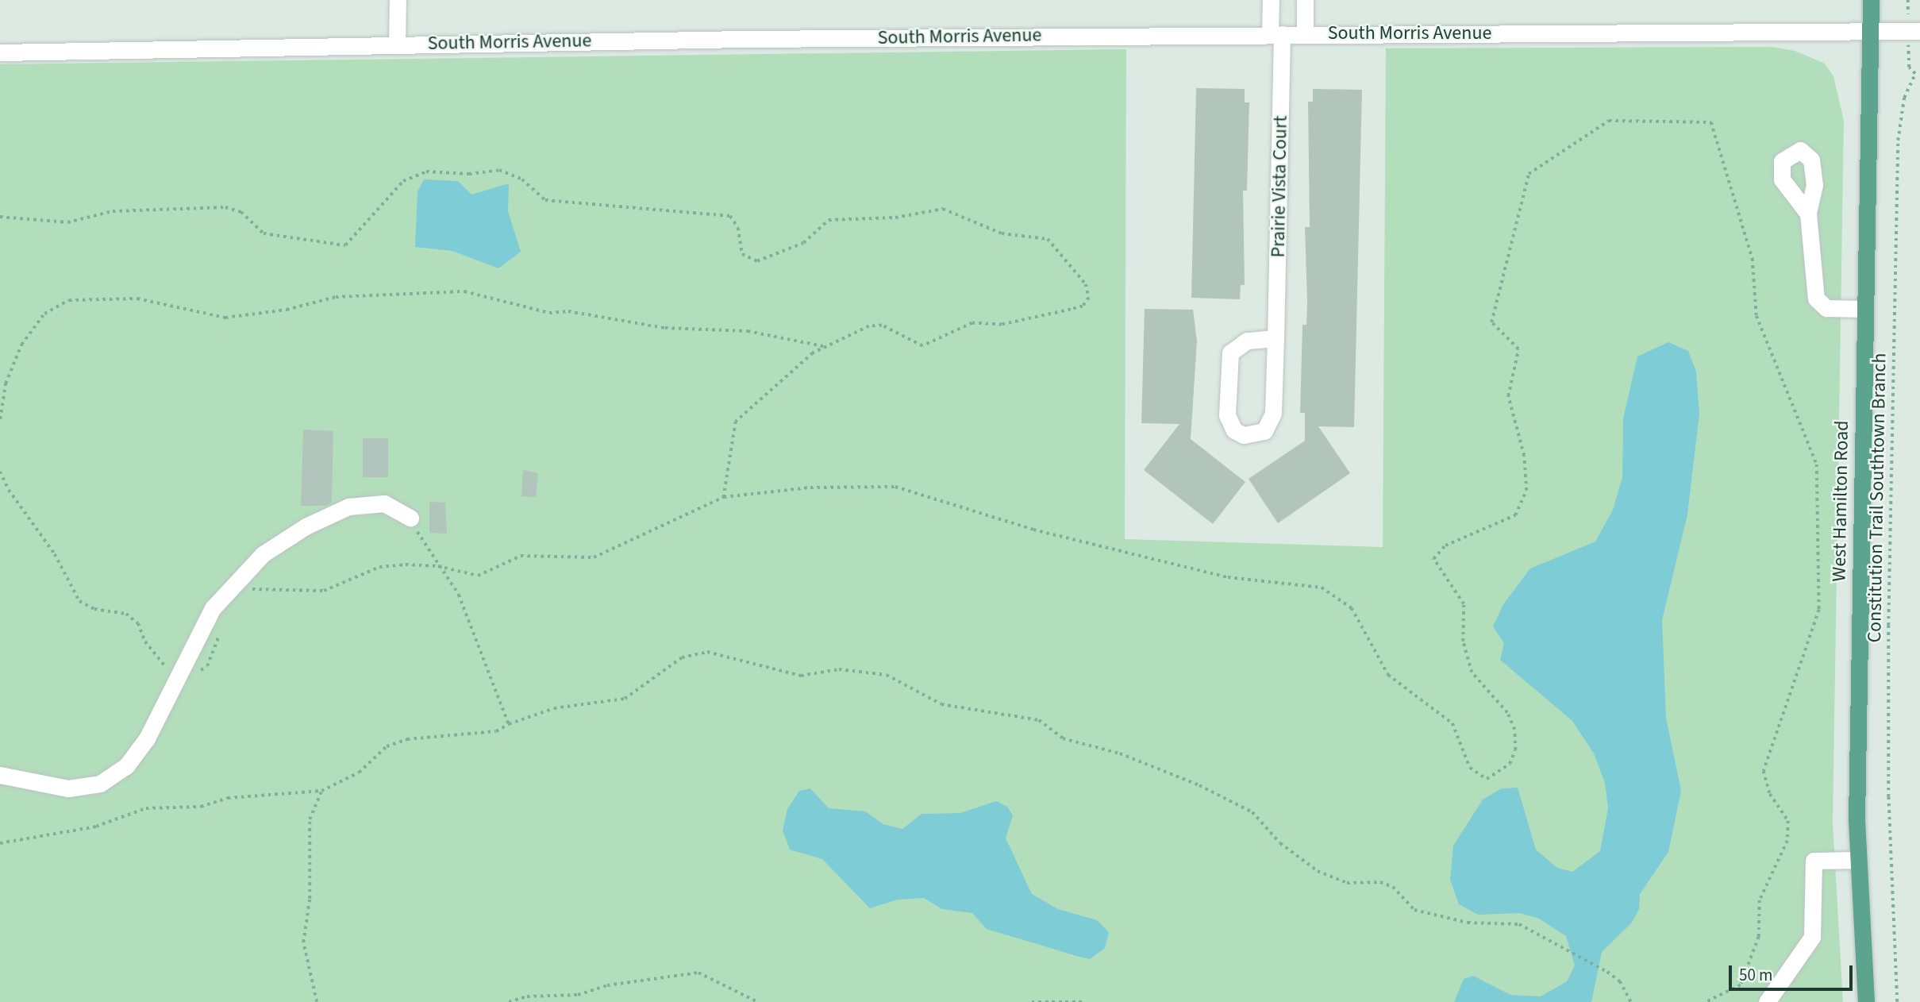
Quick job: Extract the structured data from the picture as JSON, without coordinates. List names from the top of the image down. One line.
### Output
{"streets":{"main road":["West Hamilton Road"],"street":["South Morris Avenue","Prairie Vista Court"],"path":["Constitution Trail Southtown Branch"]},"crossings":[["South Morris Avenue","Prairie Vista Court"],["South Morris Avenue","Constitution Trail Southtown Branch"],["South Morris Avenue","West Hamilton Road"]],"scale_bar":"50 m"}
